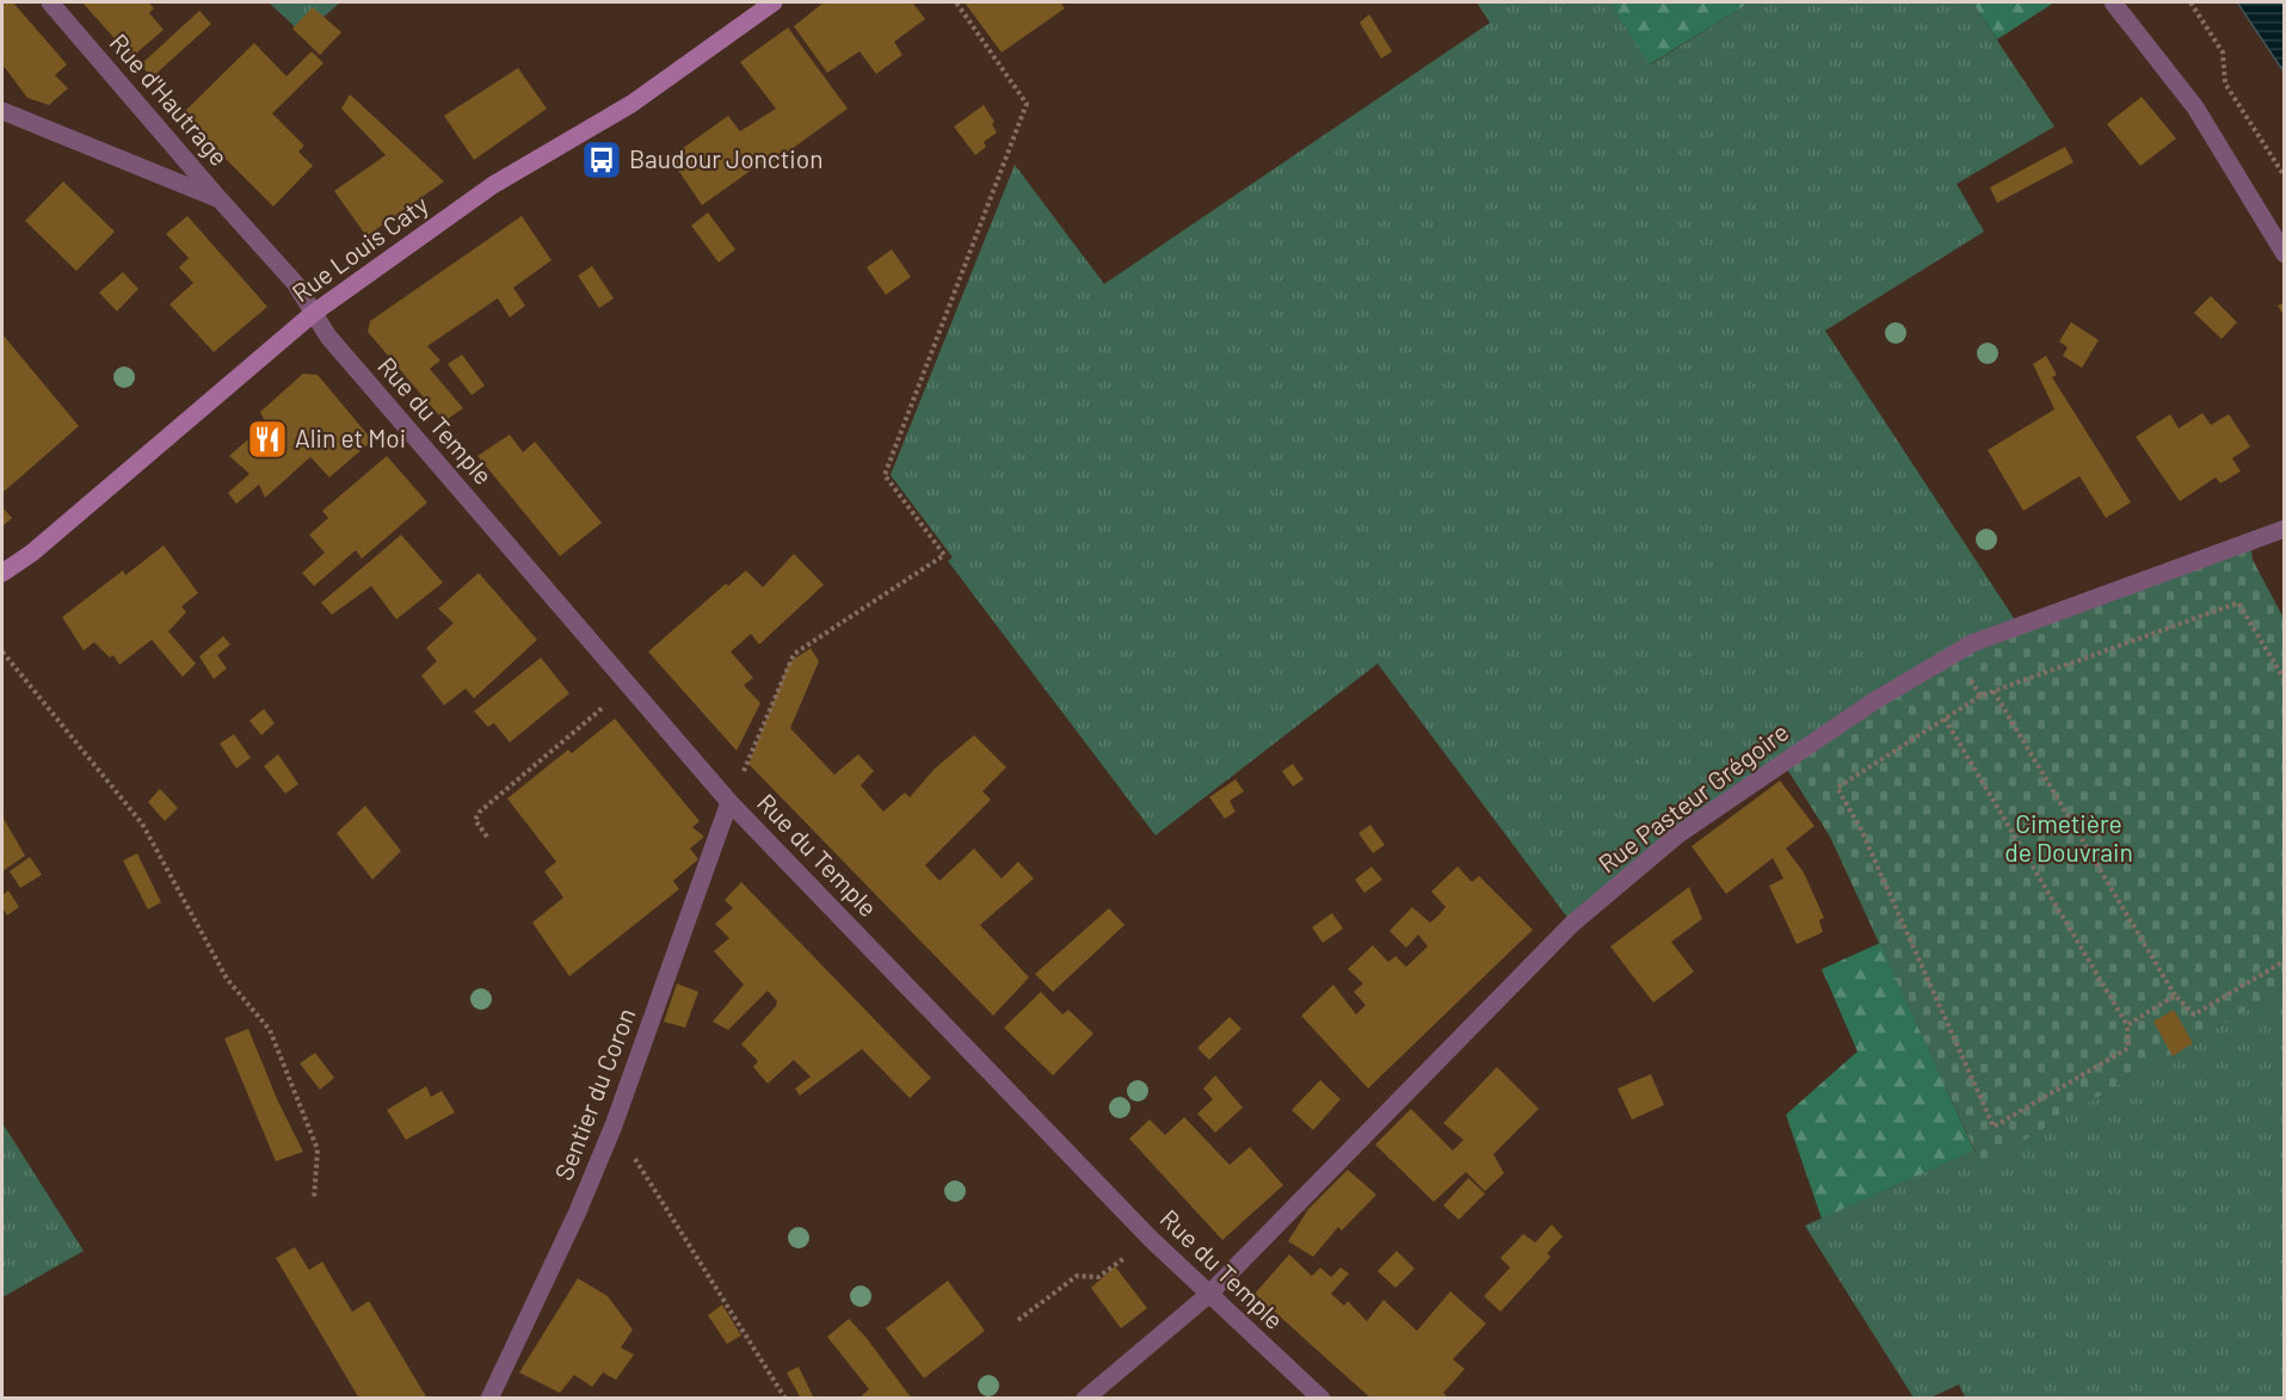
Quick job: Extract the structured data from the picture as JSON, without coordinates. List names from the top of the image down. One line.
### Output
{"streets":{"main road":["Rue Louis Caty"],"street":["Rue d'Hautrage","Rue du Temple","Rue Pasteur Grégoire","Sentier du Coron"]},"crossings":[["Rue d'Hautrage","Rue Louis Caty"],["Rue d'Hautrage","Rue du Temple"],["Rue Louis Caty","Rue du Temple"],["Rue du Temple","Rue Pasteur Grégoire"],["Rue du Temple","Sentier du Coron"]],"parks":["Cimetière de Douvrain"],"places":{"bus stop":["Baudour Jonction"],"restaurant":["Alin et Moi"]}}
